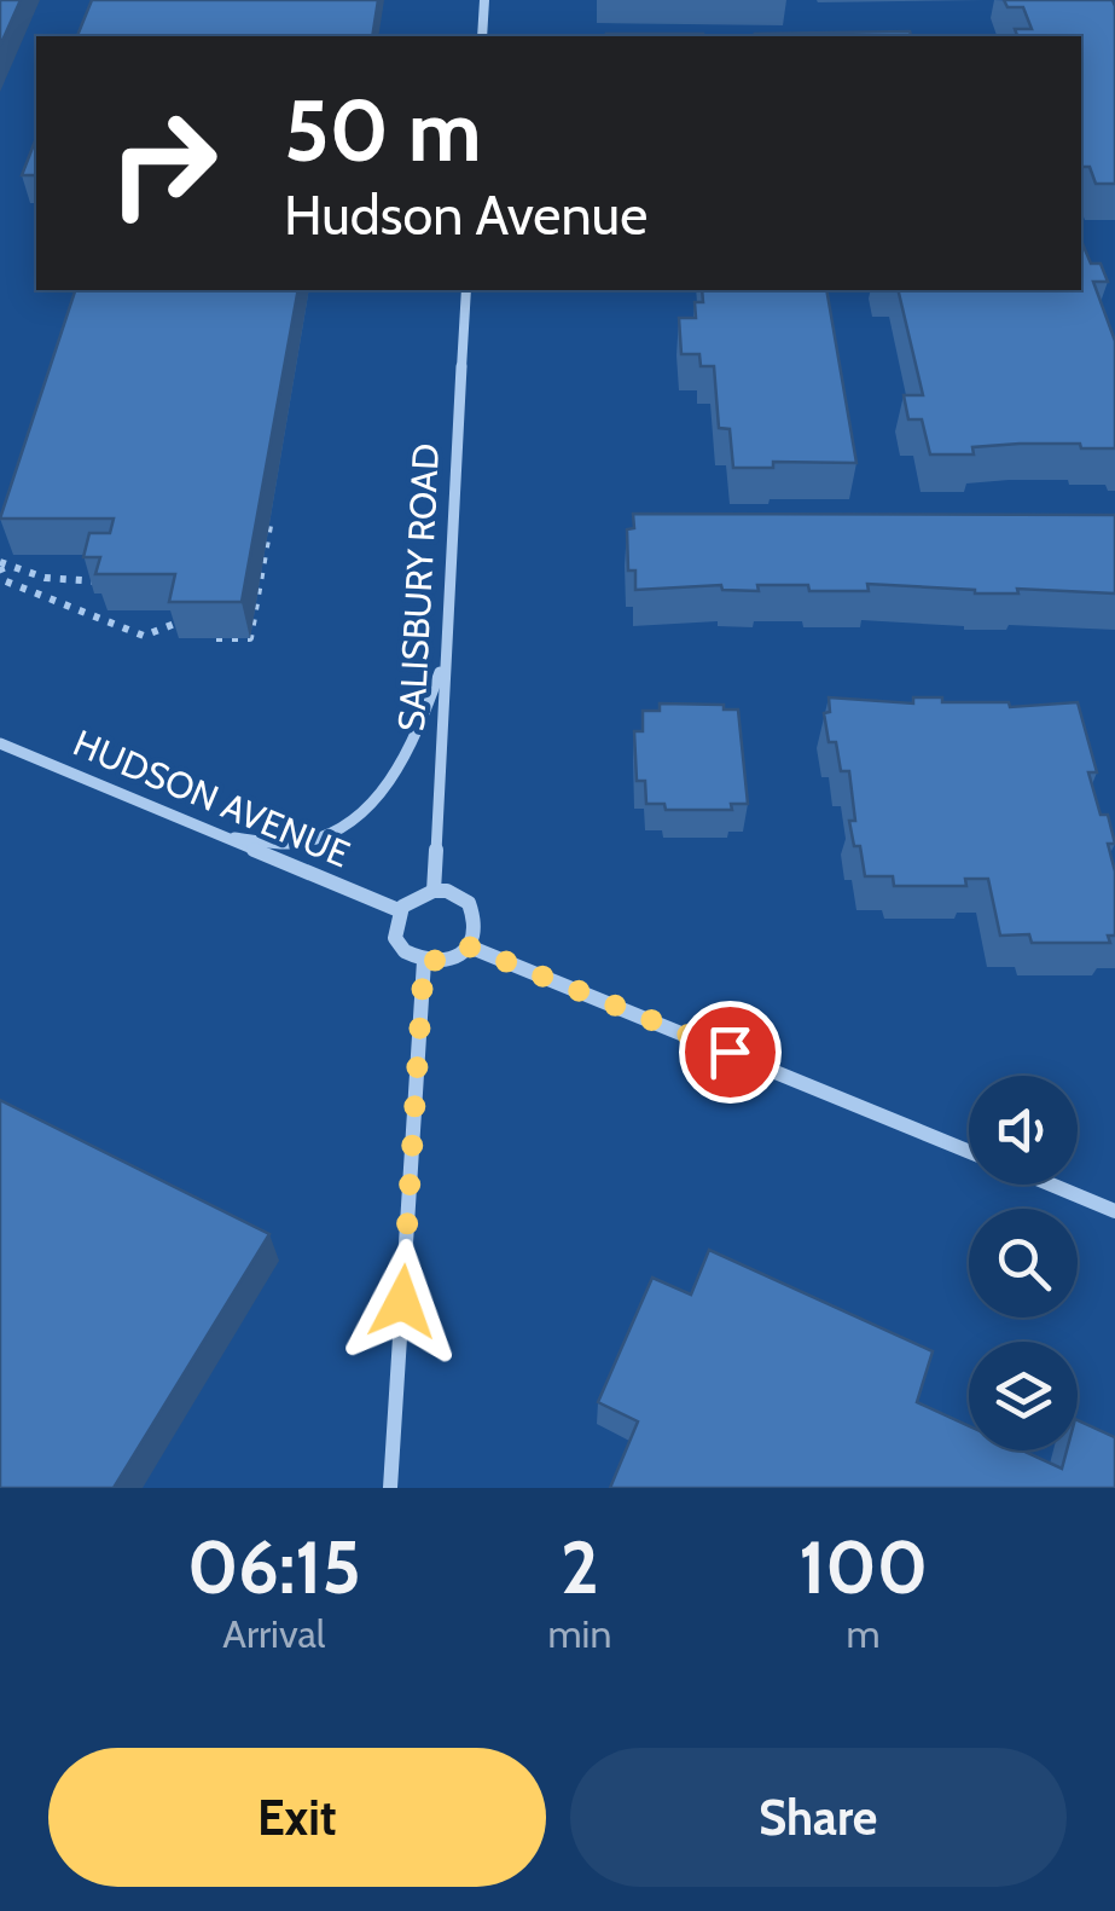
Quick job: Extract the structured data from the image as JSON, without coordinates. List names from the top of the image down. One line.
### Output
{"streets":{"street":["SALISBURY ROAD","HUDSON AVENUE"]},"crossings":[["SALISBURY ROAD","HUDSON AVENUE"]],"page":{"turn":["50 m","Hudson Avenue"],"eta":["06:15","Arrival","2","min","100","m"],"buttons":["Exit","Share"]}}
